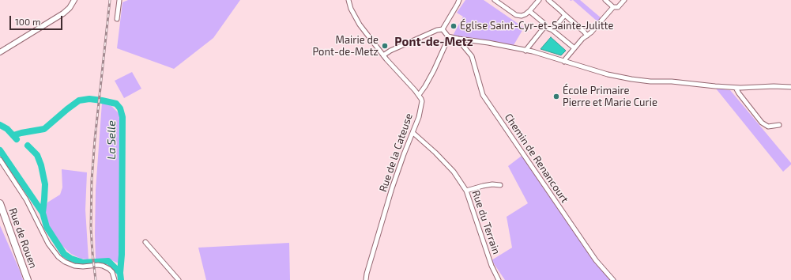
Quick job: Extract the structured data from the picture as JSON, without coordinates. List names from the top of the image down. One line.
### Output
{"streets":{"main road":["Rue de Rouen"],"street":["Rue de la Cateuse","Chemin de Renancourt","Rue du Terrain"]},"crossings":[["Rue de la Cateuse","Rue du Terrain"]],"districts":["Pont-de-Metz"],"water":["La Selle"],"places":["Église Saint-Cyr-et-Sainte-Julitte","Mairie de Pont-de-Metz","École Primaire Pierre et Marie Curie"],"scale_bar":"100 m"}
